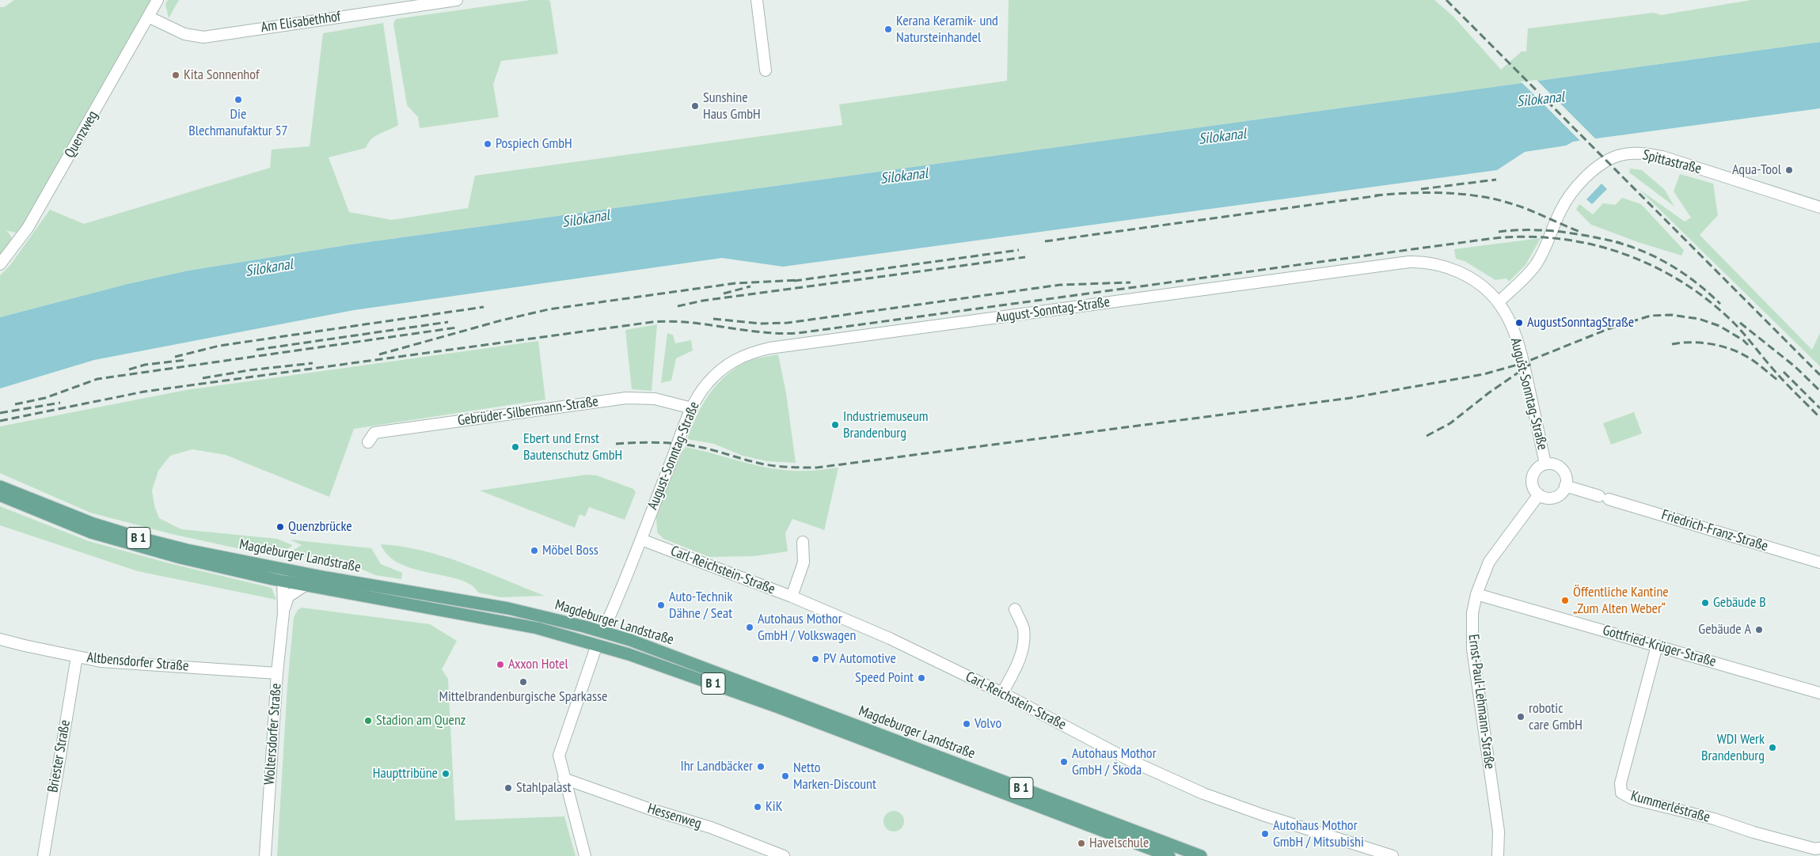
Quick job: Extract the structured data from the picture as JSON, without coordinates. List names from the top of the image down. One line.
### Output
{"streets":{"main road":["B 1","Magdeburger Landstraße"],"street":["Am Elisabethhof","Quenzweg","Spittastraße","August-Sonntag-Straße","Gebrüder-Silbermann-Straße","Friedrich-Franz-Straße","Carl-Reichstein-Straße","Gottfried-Krüger-Straße","Altbensdorfer Straße","Ernst-Paul-Lehmann-Straße","Woltersdorfer Straße","Briester Straße","Kummerléstraße","Hessenweg"]},"crossings":[["Am Elisabethhof","Quenzweg"],["Spittastraße","August-Sonntag-Straße"],["August-Sonntag-Straße","Gebrüder-Silbermann-Straße"],["August-Sonntag-Straße","Friedrich-Franz-Straße"],["August-Sonntag-Straße","Magdeburger Landstraße"],["August-Sonntag-Straße","Carl-Reichstein-Straße"],["August-Sonntag-Straße","Ernst-Paul-Lehmann-Straße"],["Friedrich-Franz-Straße","Ernst-Paul-Lehmann-Straße"],["Magdeburger Landstraße","Woltersdorfer Straße"],["Gottfried-Krüger-Straße","Ernst-Paul-Lehmann-Straße"],["Gottfried-Krüger-Straße","Kummerléstraße"],["Altbensdorfer Straße","Woltersdorfer Straße"],["Altbensdorfer Straße","Briester Straße"]],"water":["Silokanal"],"places":["Kerana Keramik- und Natursteinhandel","Kita Sonnenhof","Die Blechmanufaktur 57","Sunshine Haus GmbH","Pospiech GmbH","Aqua-Tool","AugustSonntagStraße","Industriemuseum Brandenburg","Ebert und Ernst Bautenschutz GmbH","Quenzbrücke","Möbel Boss","Öffentliche Kantine „Zum Alten Weber“","Gebäude B","Auto-Technik Dähne / Seat","Autohaus Mothor GmbH / Volkswagen","Gebäude A","PV Automotive","Axxon Hotel","Speed Point","Mittelbrandenburgische Sparkasse","robotic care GmbH","Stadion am Quenz","Volvo","WDI Werk Brandenburg","Autohaus Mothor GmbH / Škoda","Ihr Landbäcker","Haupttribüne","Netto Marken-Discount","Stahlpalast","KiK","Autohaus Mothor GmbH / Mitsubishi","Havelschule"]}
